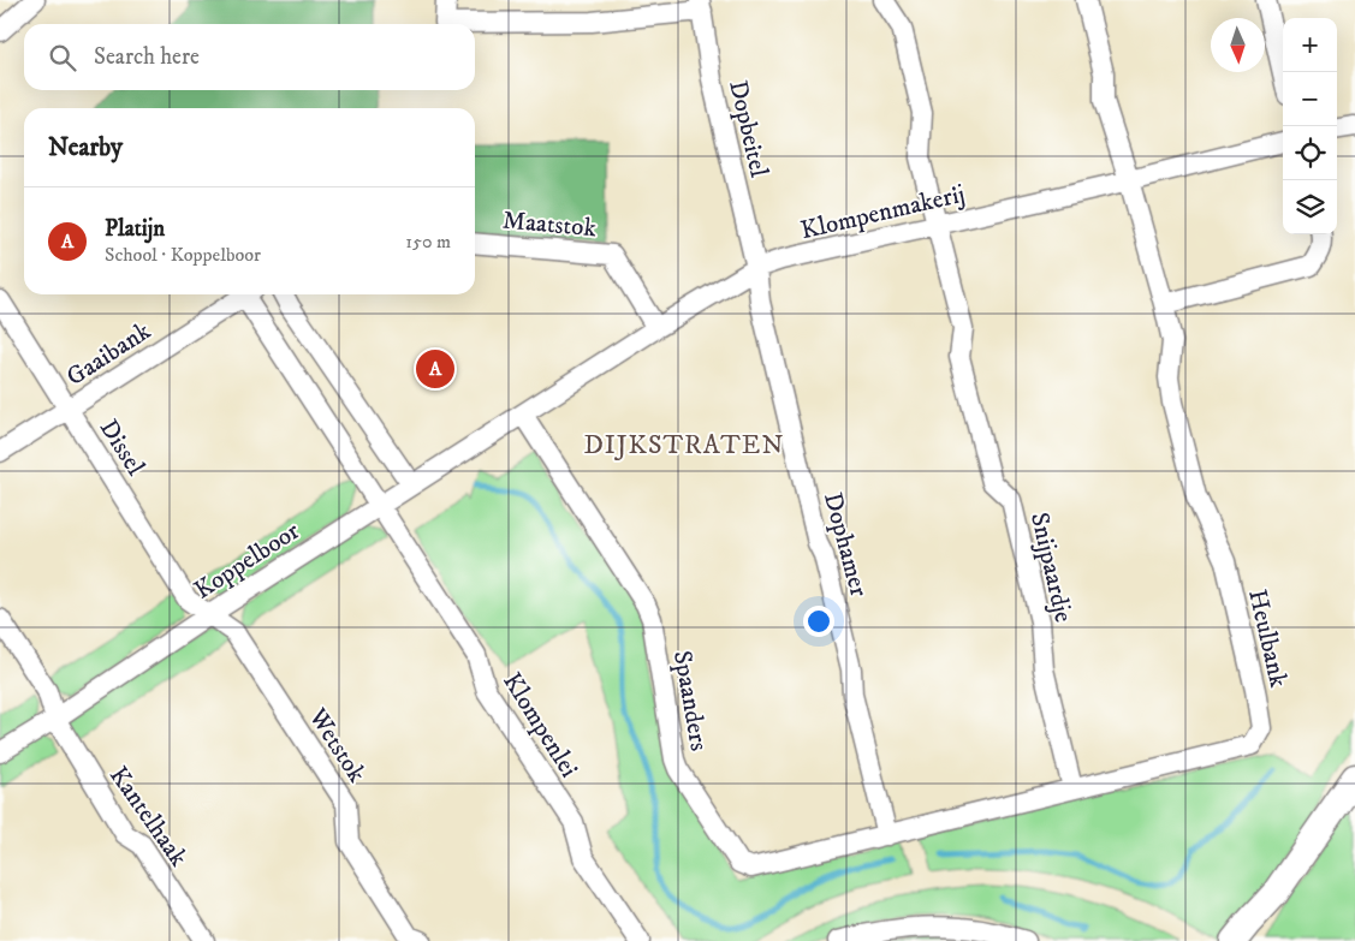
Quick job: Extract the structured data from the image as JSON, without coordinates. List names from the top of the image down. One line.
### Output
{"streets":{"street":["Dopbeitel","Klompenmakerij","Maatstok","Gaaibank","Dissel","Dophamer","Koppelboor","Snijpaardje","Heulbank","Spaanders","Klompenlei","Wetstok","Kantelhaak"]},"crossings":[["Dopbeitel","Klompenmakerij"],["Dopbeitel","Dophamer"],["Klompenmakerij","Maatstok"],["Klompenmakerij","Dophamer"],["Klompenmakerij","Koppelboor"],["Klompenmakerij","Snijpaardje"],["Klompenmakerij","Heulbank"],["Klompenmakerij","Spaanders"],["Gaaibank","Dissel"],["Gaaibank","Koppelboor"],["Gaaibank","Klompenlei"],["Dissel","Koppelboor"],["Dissel","Wetstok"],["Dophamer","Heulbank"],["Dophamer","Spaanders"],["Koppelboor","Spaanders"],["Koppelboor","Klompenlei"],["Koppelboor","Wetstok"],["Koppelboor","Kantelhaak"],["Snijpaardje","Heulbank"],["Heulbank","Spaanders"]],"districts":["DIJKSTRATEN"],"north":"bottom","page":{"map_buttons":["+","−"],"search":"Search here","heading":"Nearby","list":[{"mark":"A","name":"Platijn","note":"School · Koppelboor","value":"150 m"}],"pins":"A"}}
